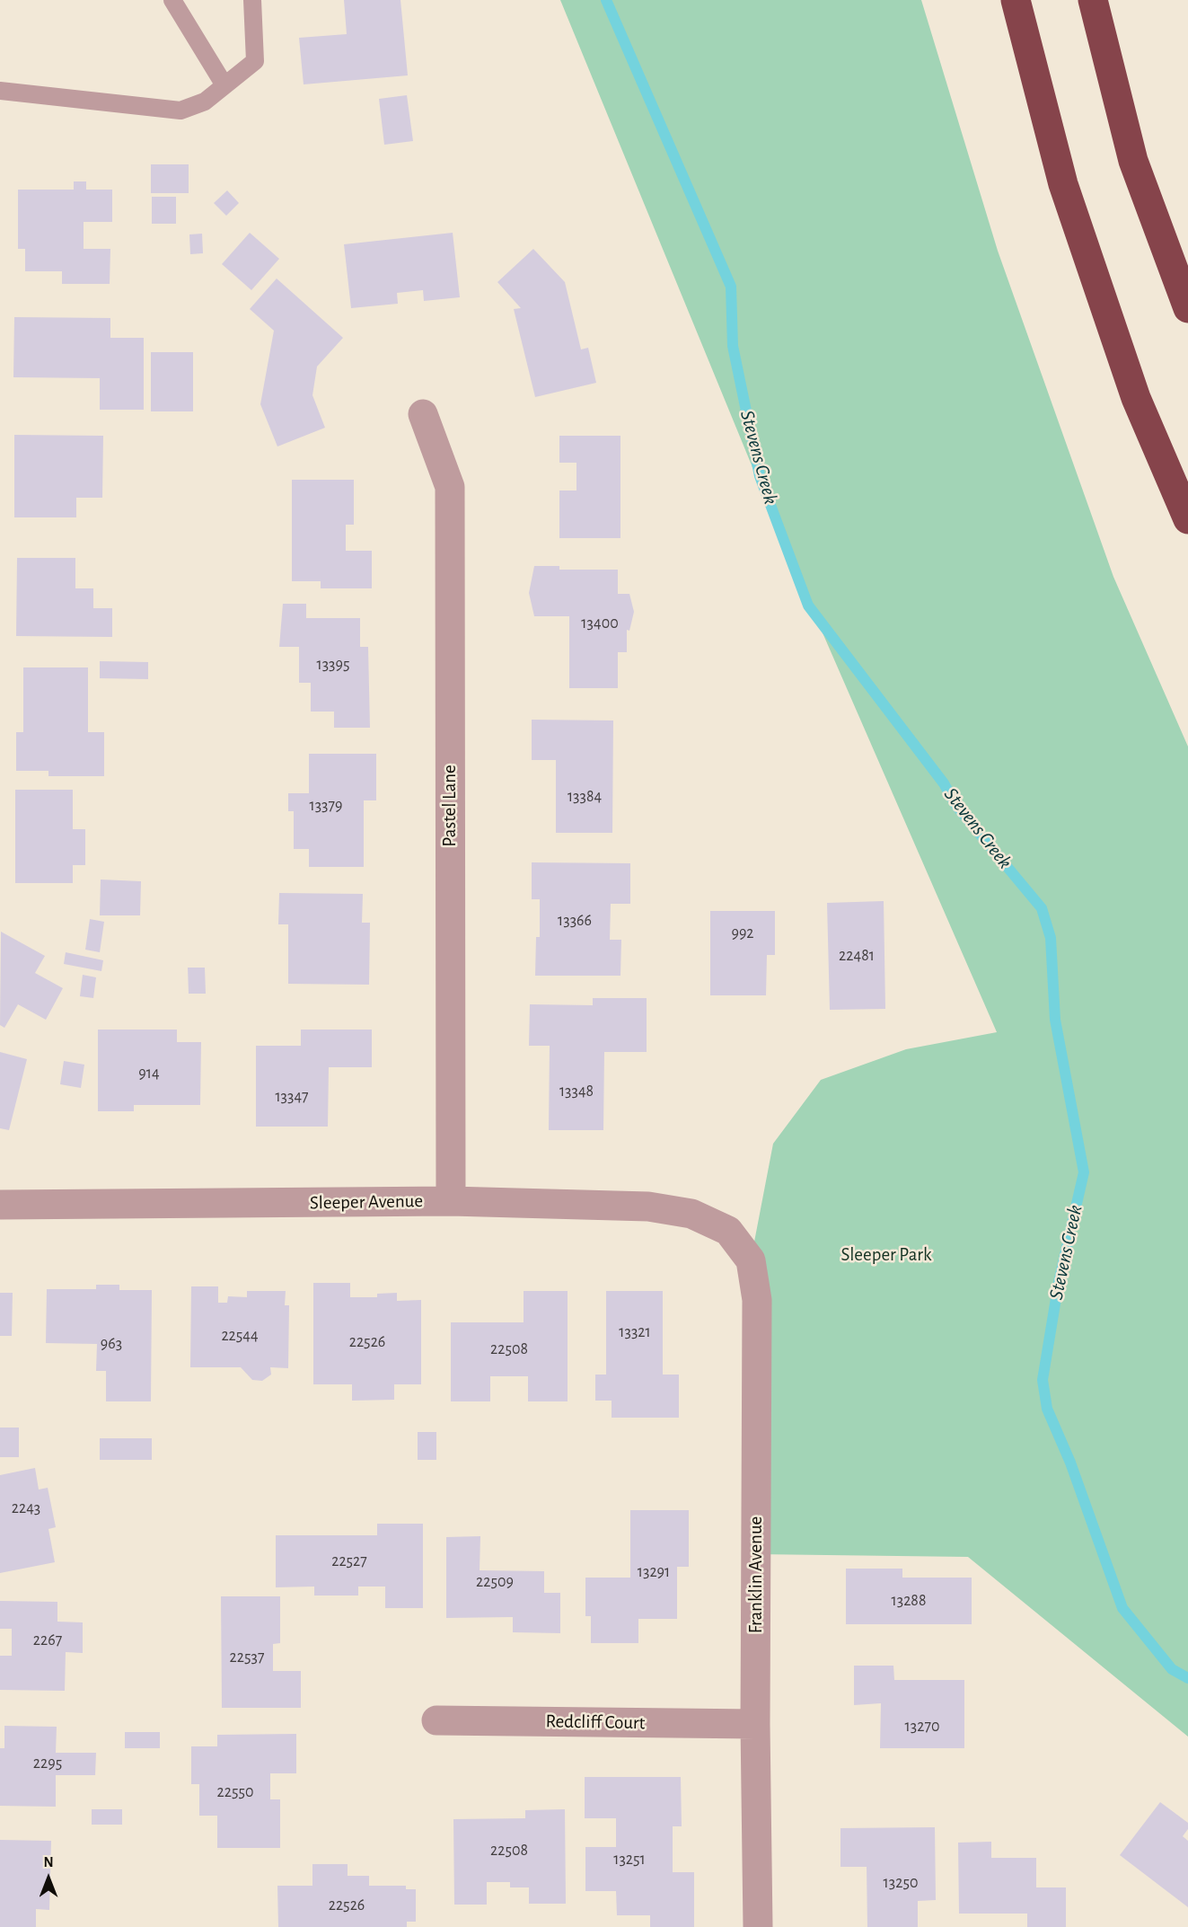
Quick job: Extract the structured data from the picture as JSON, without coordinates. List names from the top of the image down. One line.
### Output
{"streets":{"street":["Pastel Lane","Sleeper Avenue","Franklin Avenue","Redcliff Court"]},"crossings":[["Pastel Lane","Sleeper Avenue"],["Sleeper Avenue","Franklin Avenue"],["Franklin Avenue","Redcliff Court"]],"water":["Stevens Creek"],"parks":["Sleeper Park"],"house_numbers":["13400","13395","13384","13379","13366","992","22481","914","13348","13347","13321","22544","22526","963","22508","2243","22527","13291","22509","13288","2267","22537","13270","2295","22550","22508","13251","13250","22526"],"north":"top"}
